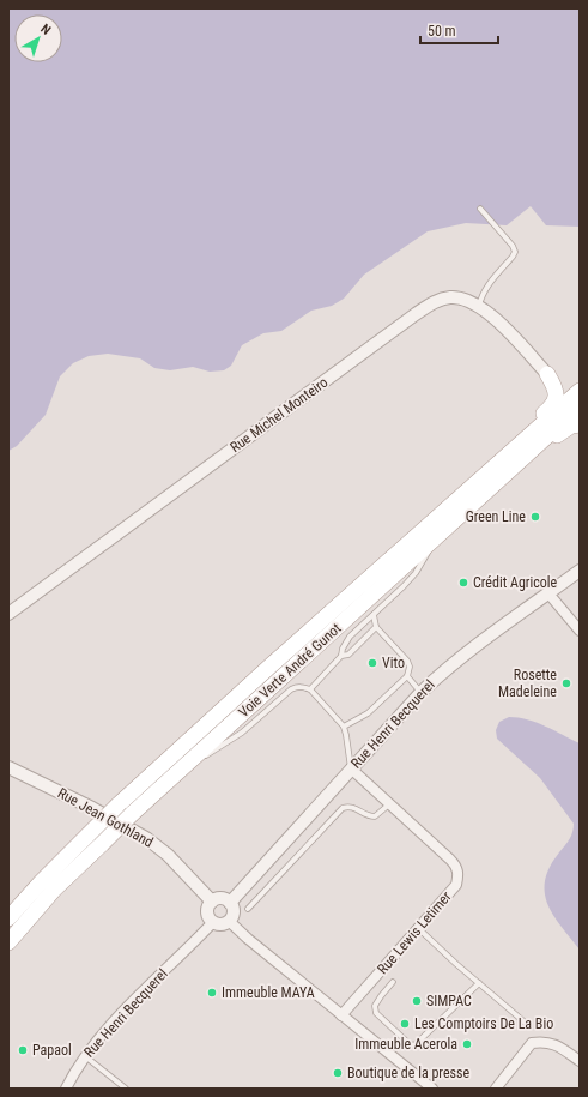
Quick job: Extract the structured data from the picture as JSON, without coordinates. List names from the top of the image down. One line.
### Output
{"streets":{"main road":["Voie Verte André Gunot"],"street":["Rue Michel Monteiro","Rue Henri Becquerel","Rue Jean Gothland","Rue Lewis Letimer"]},"crossings":[["Rue Henri Becquerel","Rue Jean Gothland"],["Rue Henri Becquerel","Rue Lewis Letimer"]],"places":["Green Line","Crédit Agricole","Vito","Rosette Madeleine","Immeuble MAYA","SIMPAC","Les Comptoirs De La Bio","Immeuble Acerola","Papaol","Boutique de la presse"],"scale_bar":"50 m","north":"top right"}
